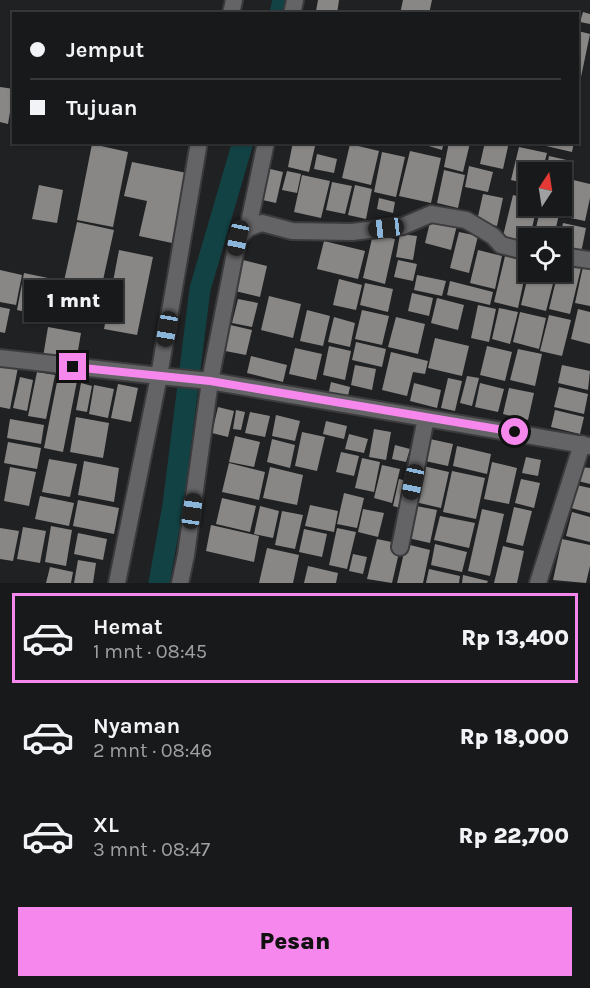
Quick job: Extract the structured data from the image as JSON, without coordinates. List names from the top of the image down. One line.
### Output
{"north":"top","page":{"banner":["Jemput","Tujuan"],"bubble":"1 mnt","list":[{"name":"Hemat","note":"1 mnt · 08:45","value":"Rp 13,400"},{"name":"Nyaman","note":"2 mnt · 08:46","value":"Rp 18,000"},{"name":"XL","note":"3 mnt · 08:47","value":"Rp 22,700"}],"buttons":"Pesan"}}
